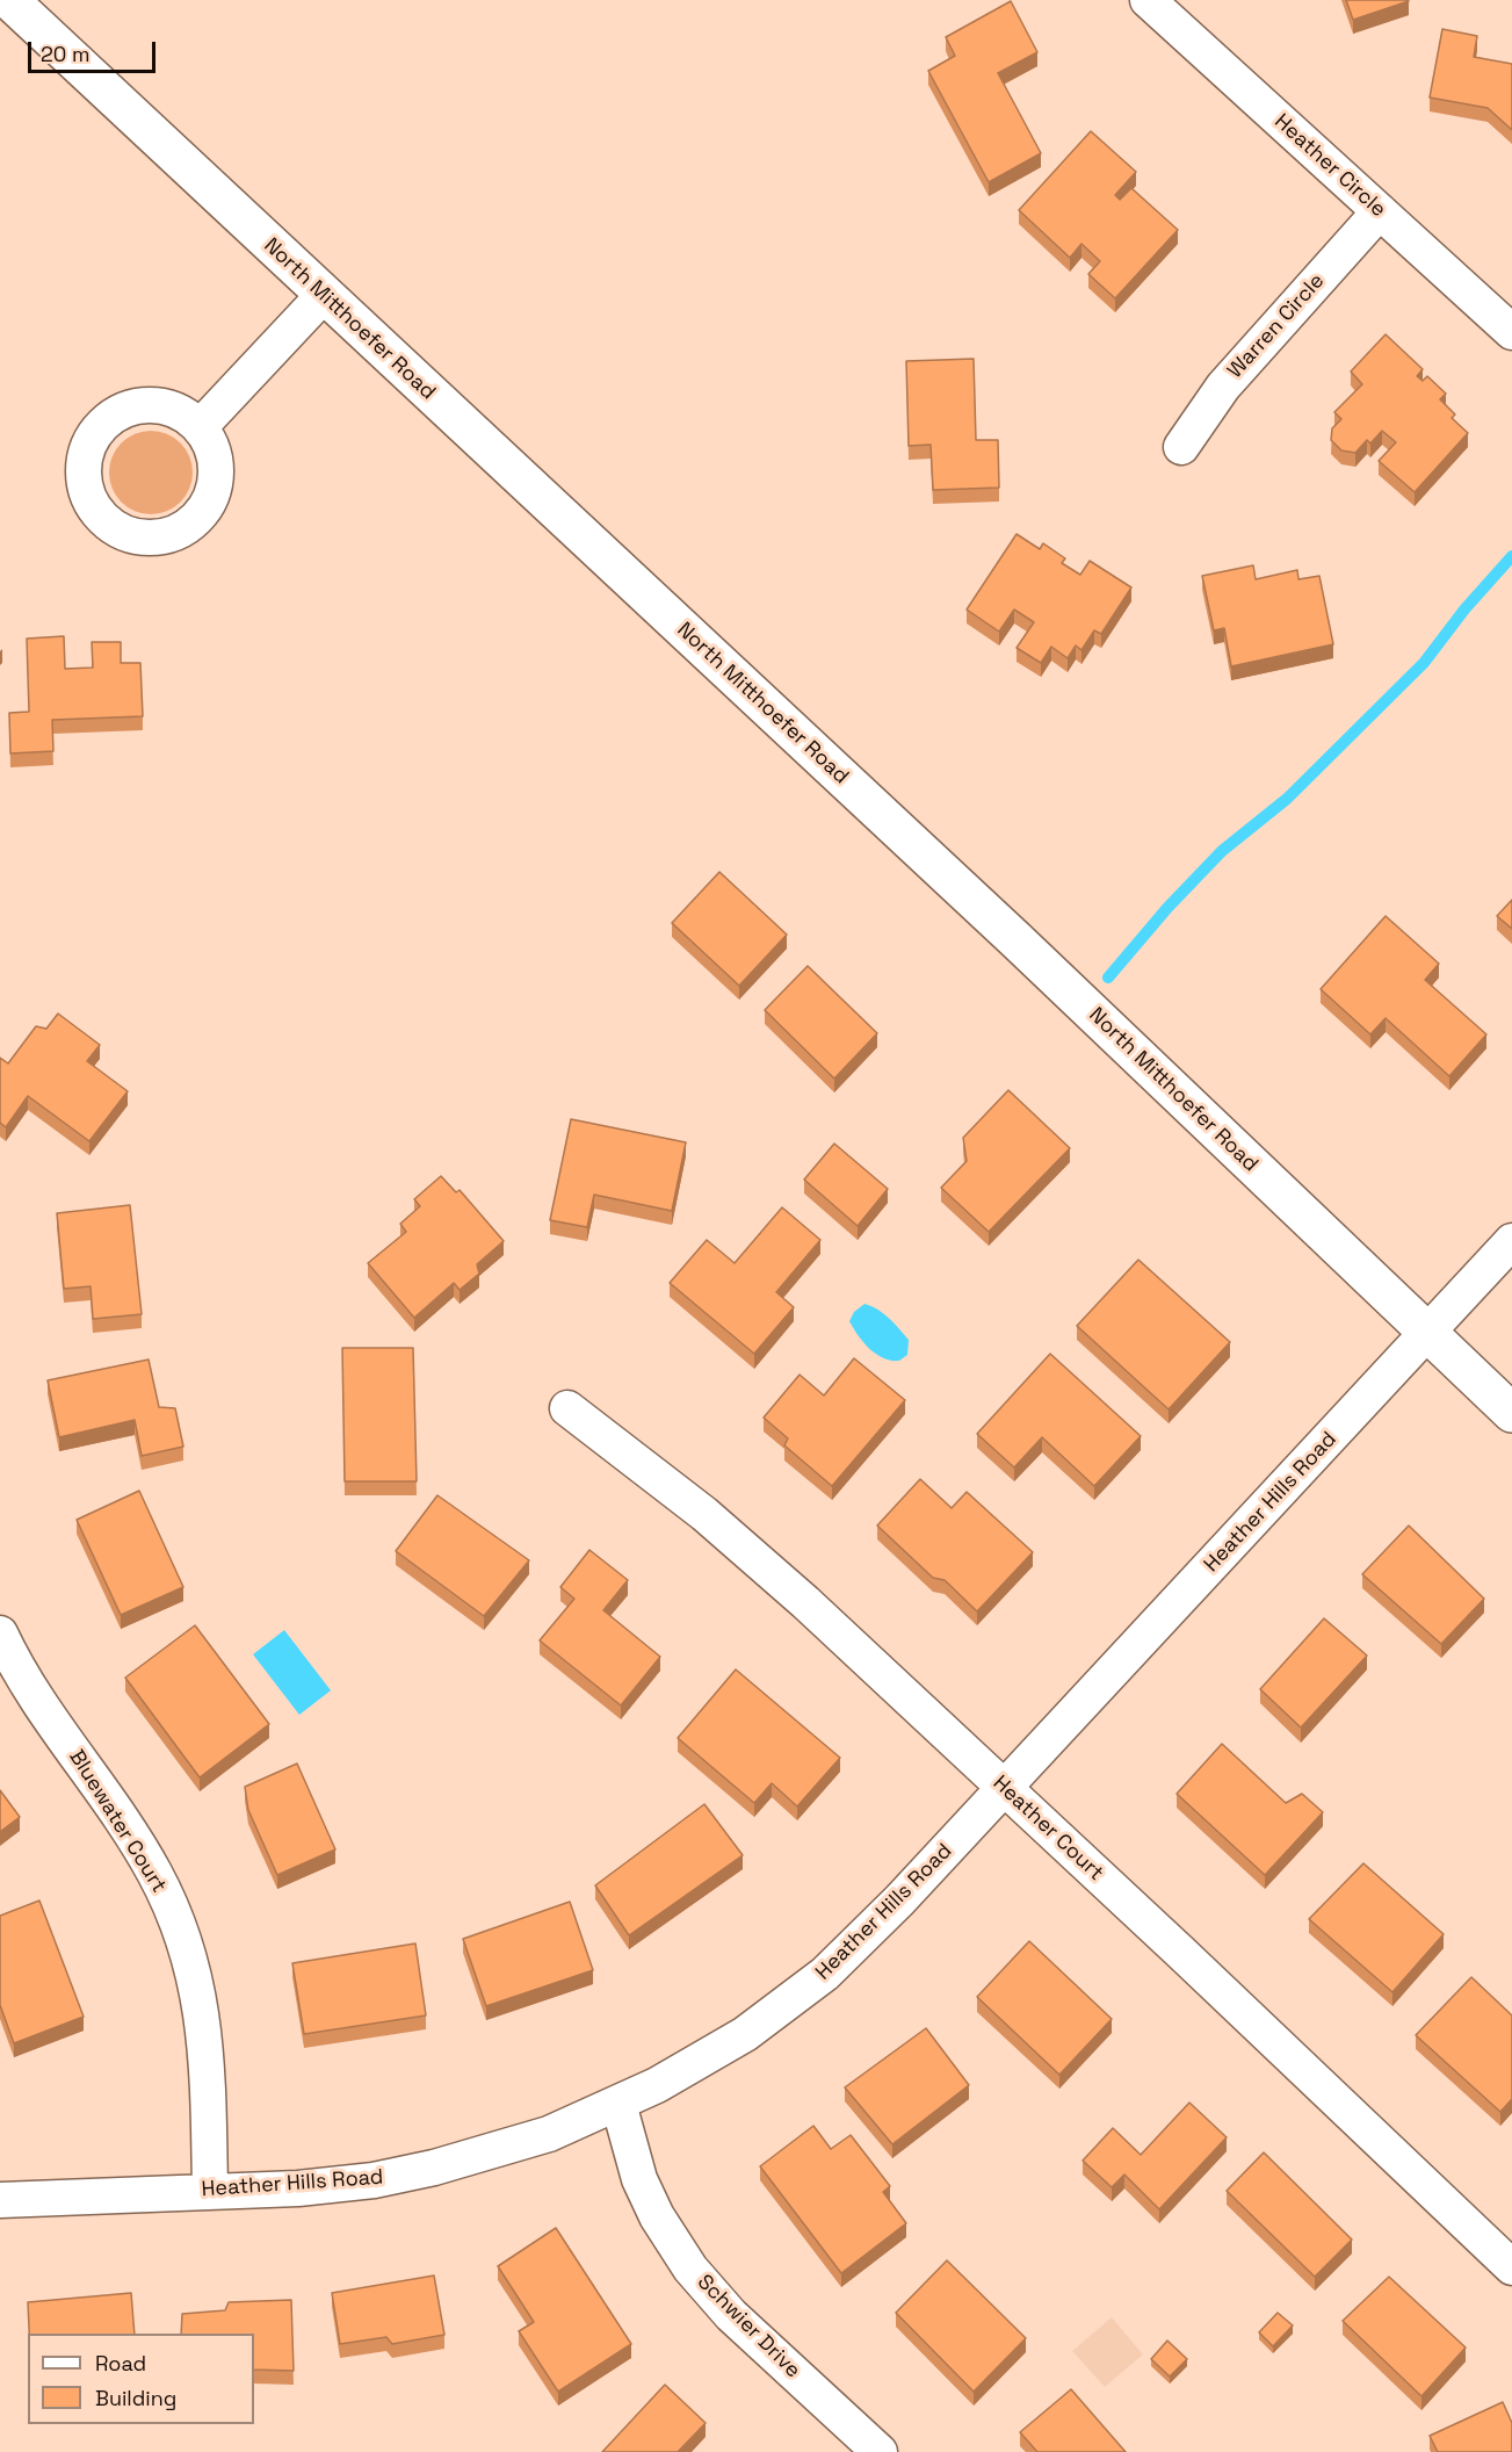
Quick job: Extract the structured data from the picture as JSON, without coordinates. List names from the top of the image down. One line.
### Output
{"streets":{"main road":["North Mitthoefer Road"],"street":["Heather Circle","Warren Circle","Heather Hills Road","Bluewater Court","Heather Court","Schwier Drive"]},"crossings":[["Heather Circle","Warren Circle"],["North Mitthoefer Road","Heather Hills Road"],["Heather Hills Road","Bluewater Court"],["Heather Hills Road","Heather Court"],["Heather Hills Road","Schwier Drive"]],"legend":["Road","Building"],"scale_bar":"20 m"}
